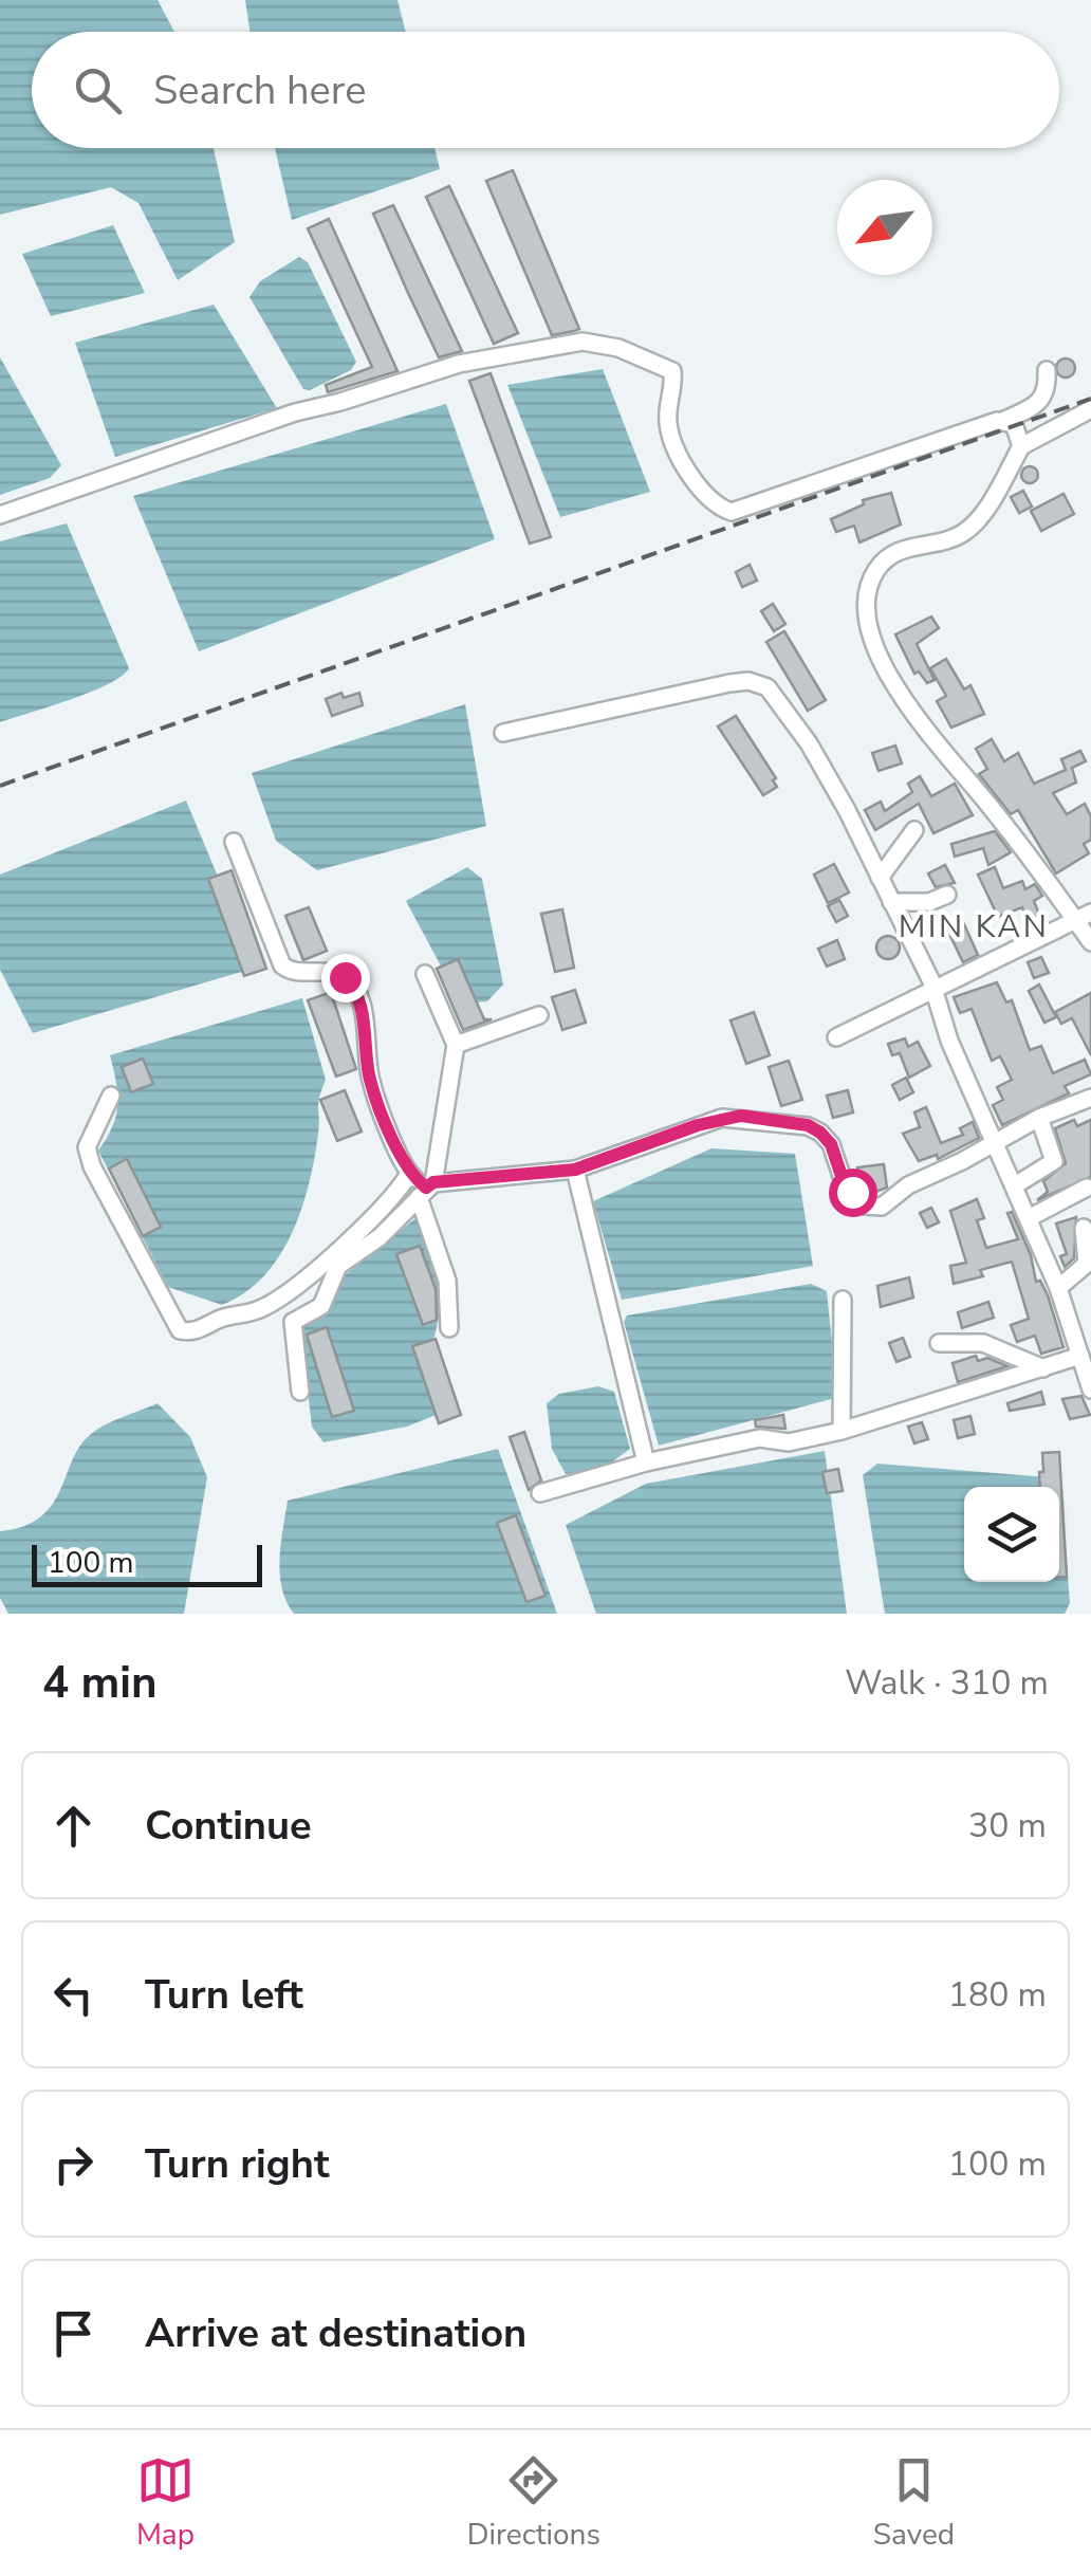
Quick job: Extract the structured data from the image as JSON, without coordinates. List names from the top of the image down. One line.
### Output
{"districts":["MIN KAN"],"scale_bar":"100 m","north":"bottom left","page":{"search":"Search here","scale":"100 m","heading":["4 min","Walk · 310 m"],"list":[["Continue","30 m"],["Turn left","180 m"],["Turn right","100 m"],"Arrive at destination"],"nav":["Map","Directions","Saved"]}}
